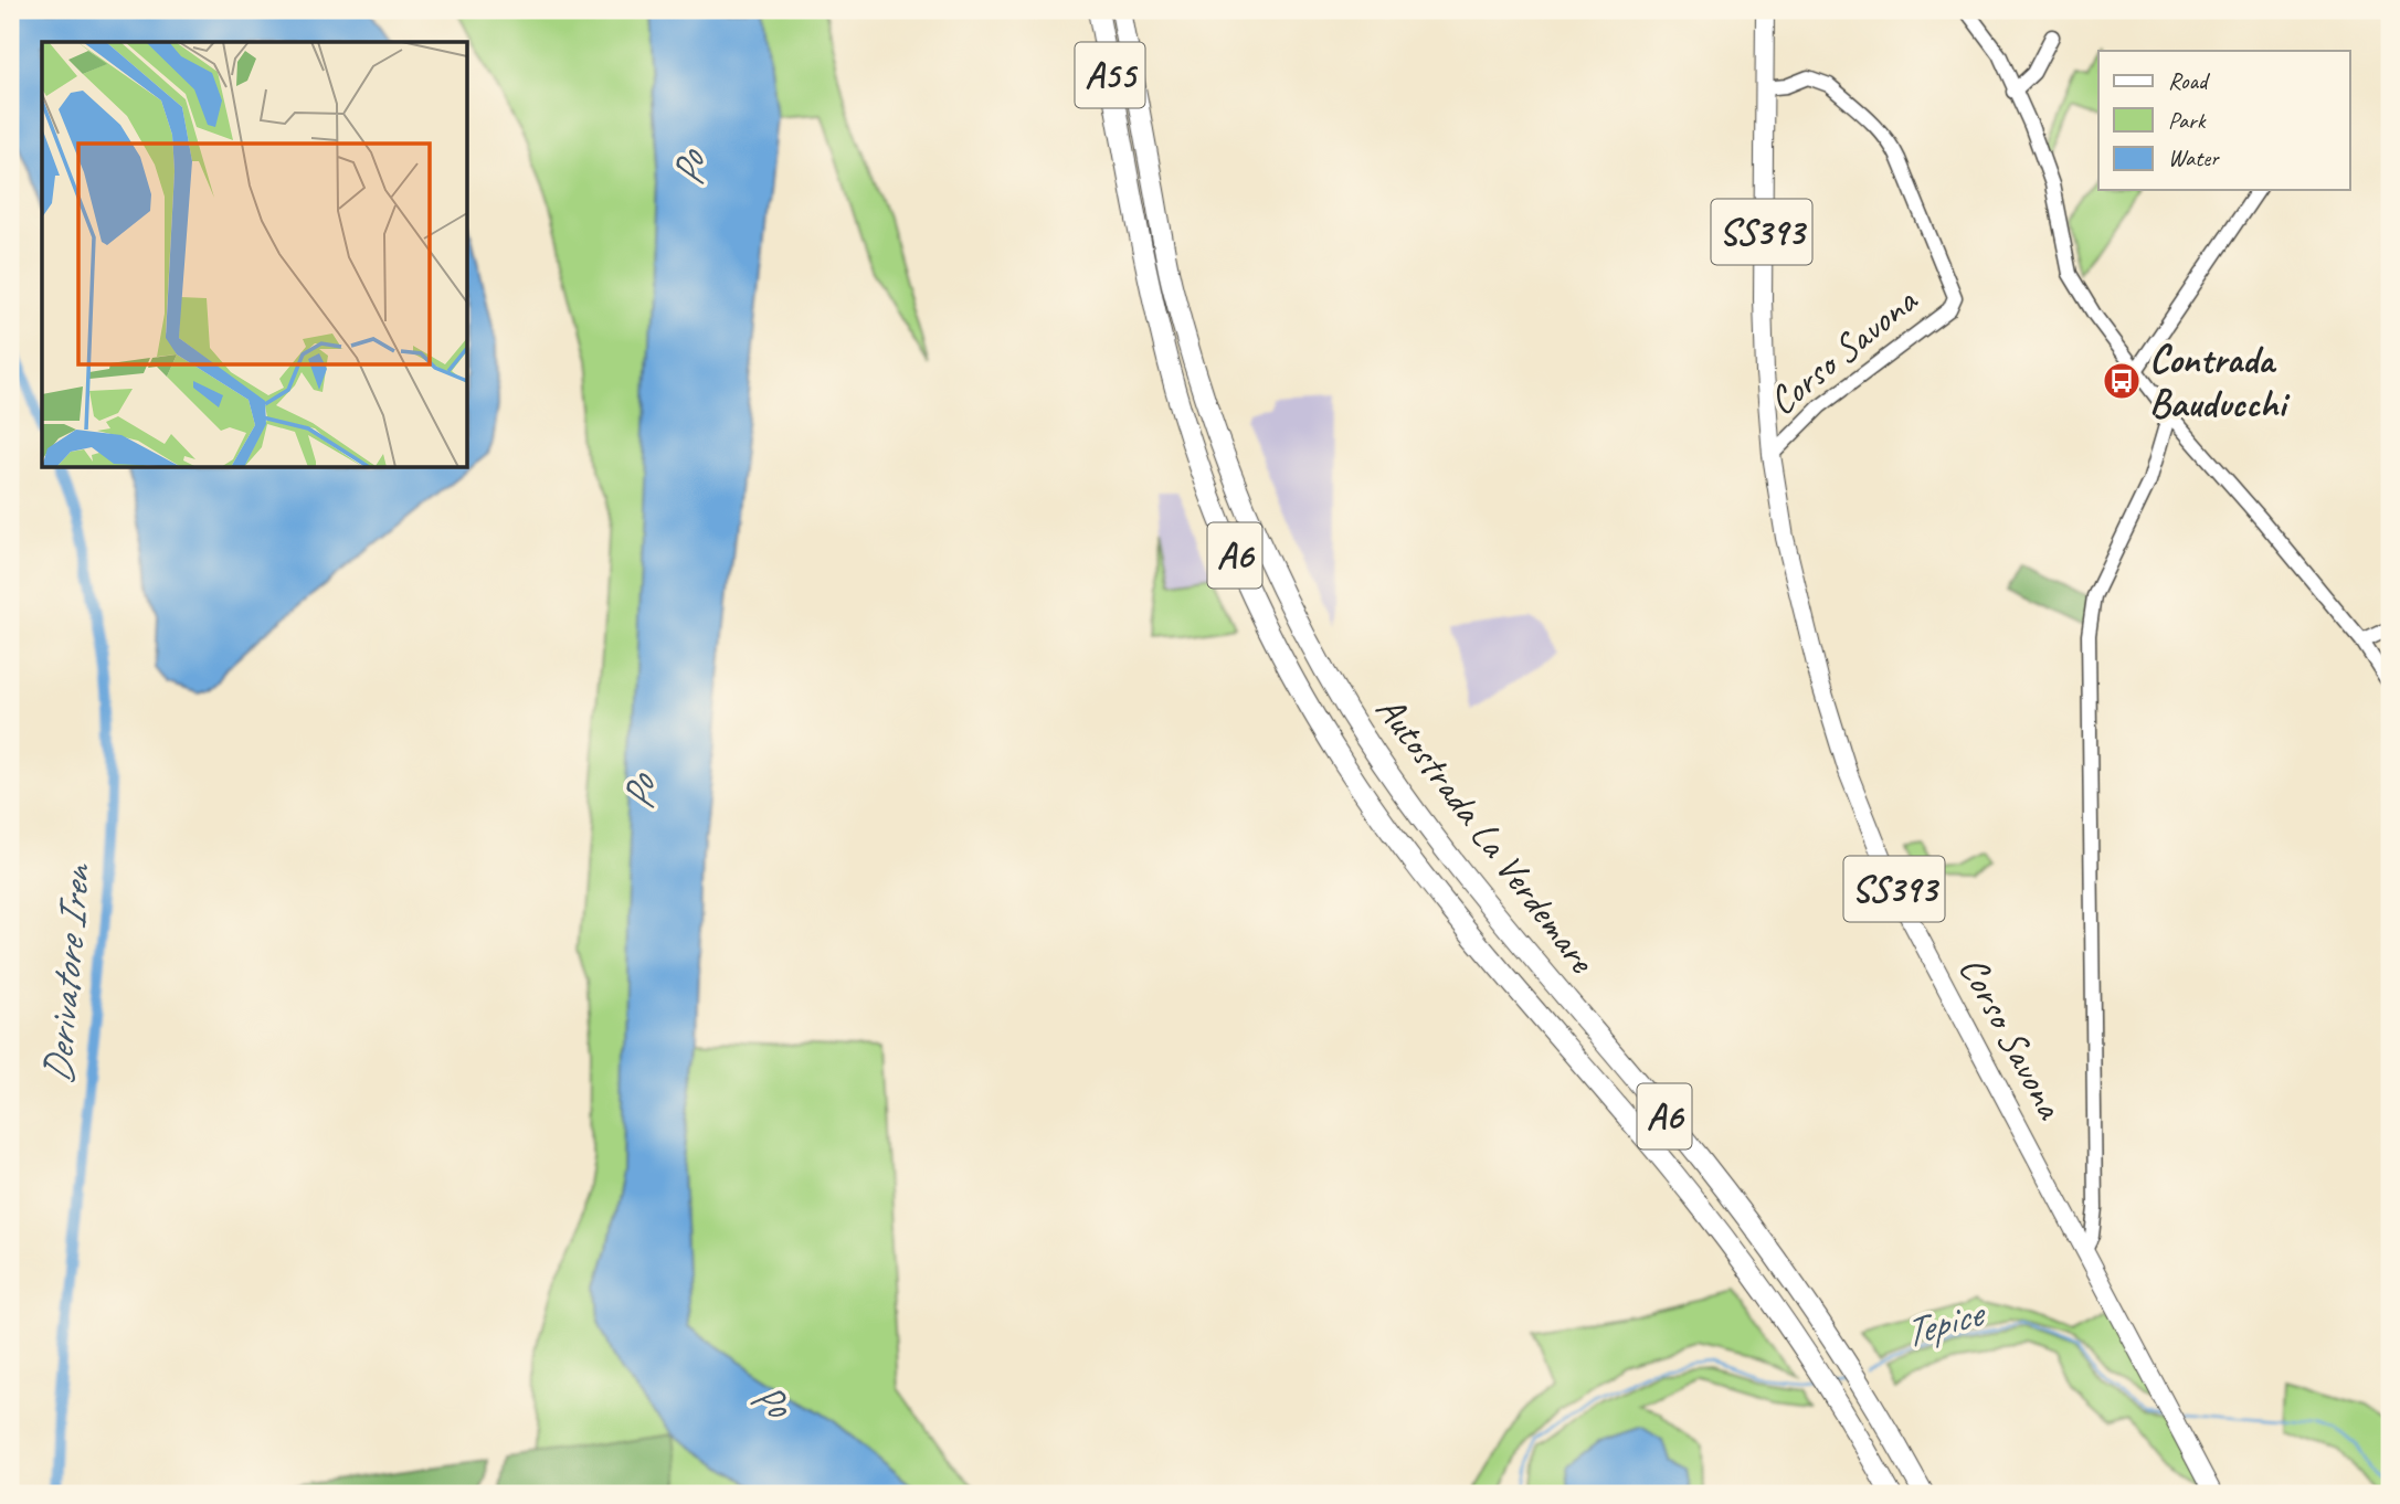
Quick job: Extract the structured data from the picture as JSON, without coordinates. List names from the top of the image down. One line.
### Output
{"streets":{"highway":["A55","A6","Autostrada La Verdemare"],"main road":["SS393","Corso Savona"]},"crossings":[["A55","Autostrada La Verdemare"]],"water":["Po","Derivatore Iren","Tepice"],"places":{"bus stop":["Contrada Bauducchi"]},"legend":["Road","Park","Water"]}
